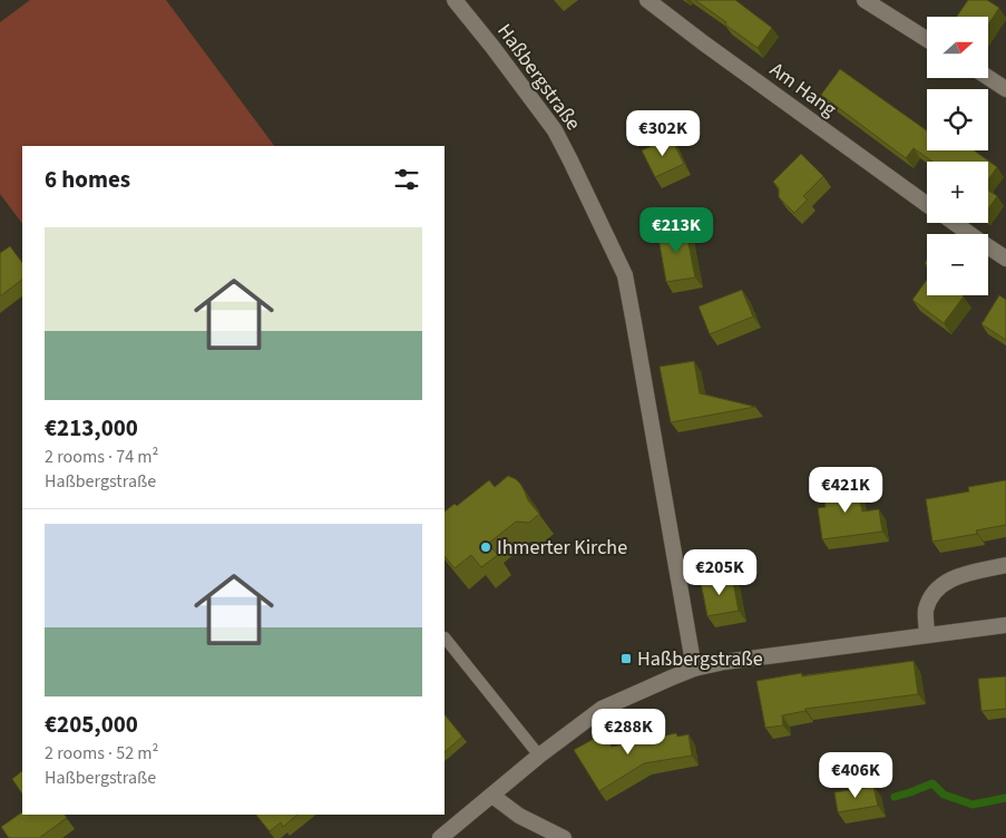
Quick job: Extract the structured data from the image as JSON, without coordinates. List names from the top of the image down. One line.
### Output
{"streets":{"street":["Haßbergstraße","Am Hang"]},"places":{"other":["Ihmerter Kirche"],"transit":["Haßbergstraße"]},"north":"right","page":{"map_buttons":["+","−"],"price":["€302K","€213K","€421K","€205K","€288K","€406K"],"heading":"6 homes","list":[{"name":"€213,000","note":"2 rooms · 74 m² · Haßbergstraße"},{"name":"€205,000","note":"2 rooms · 52 m² · Haßbergstraße"}]}}
